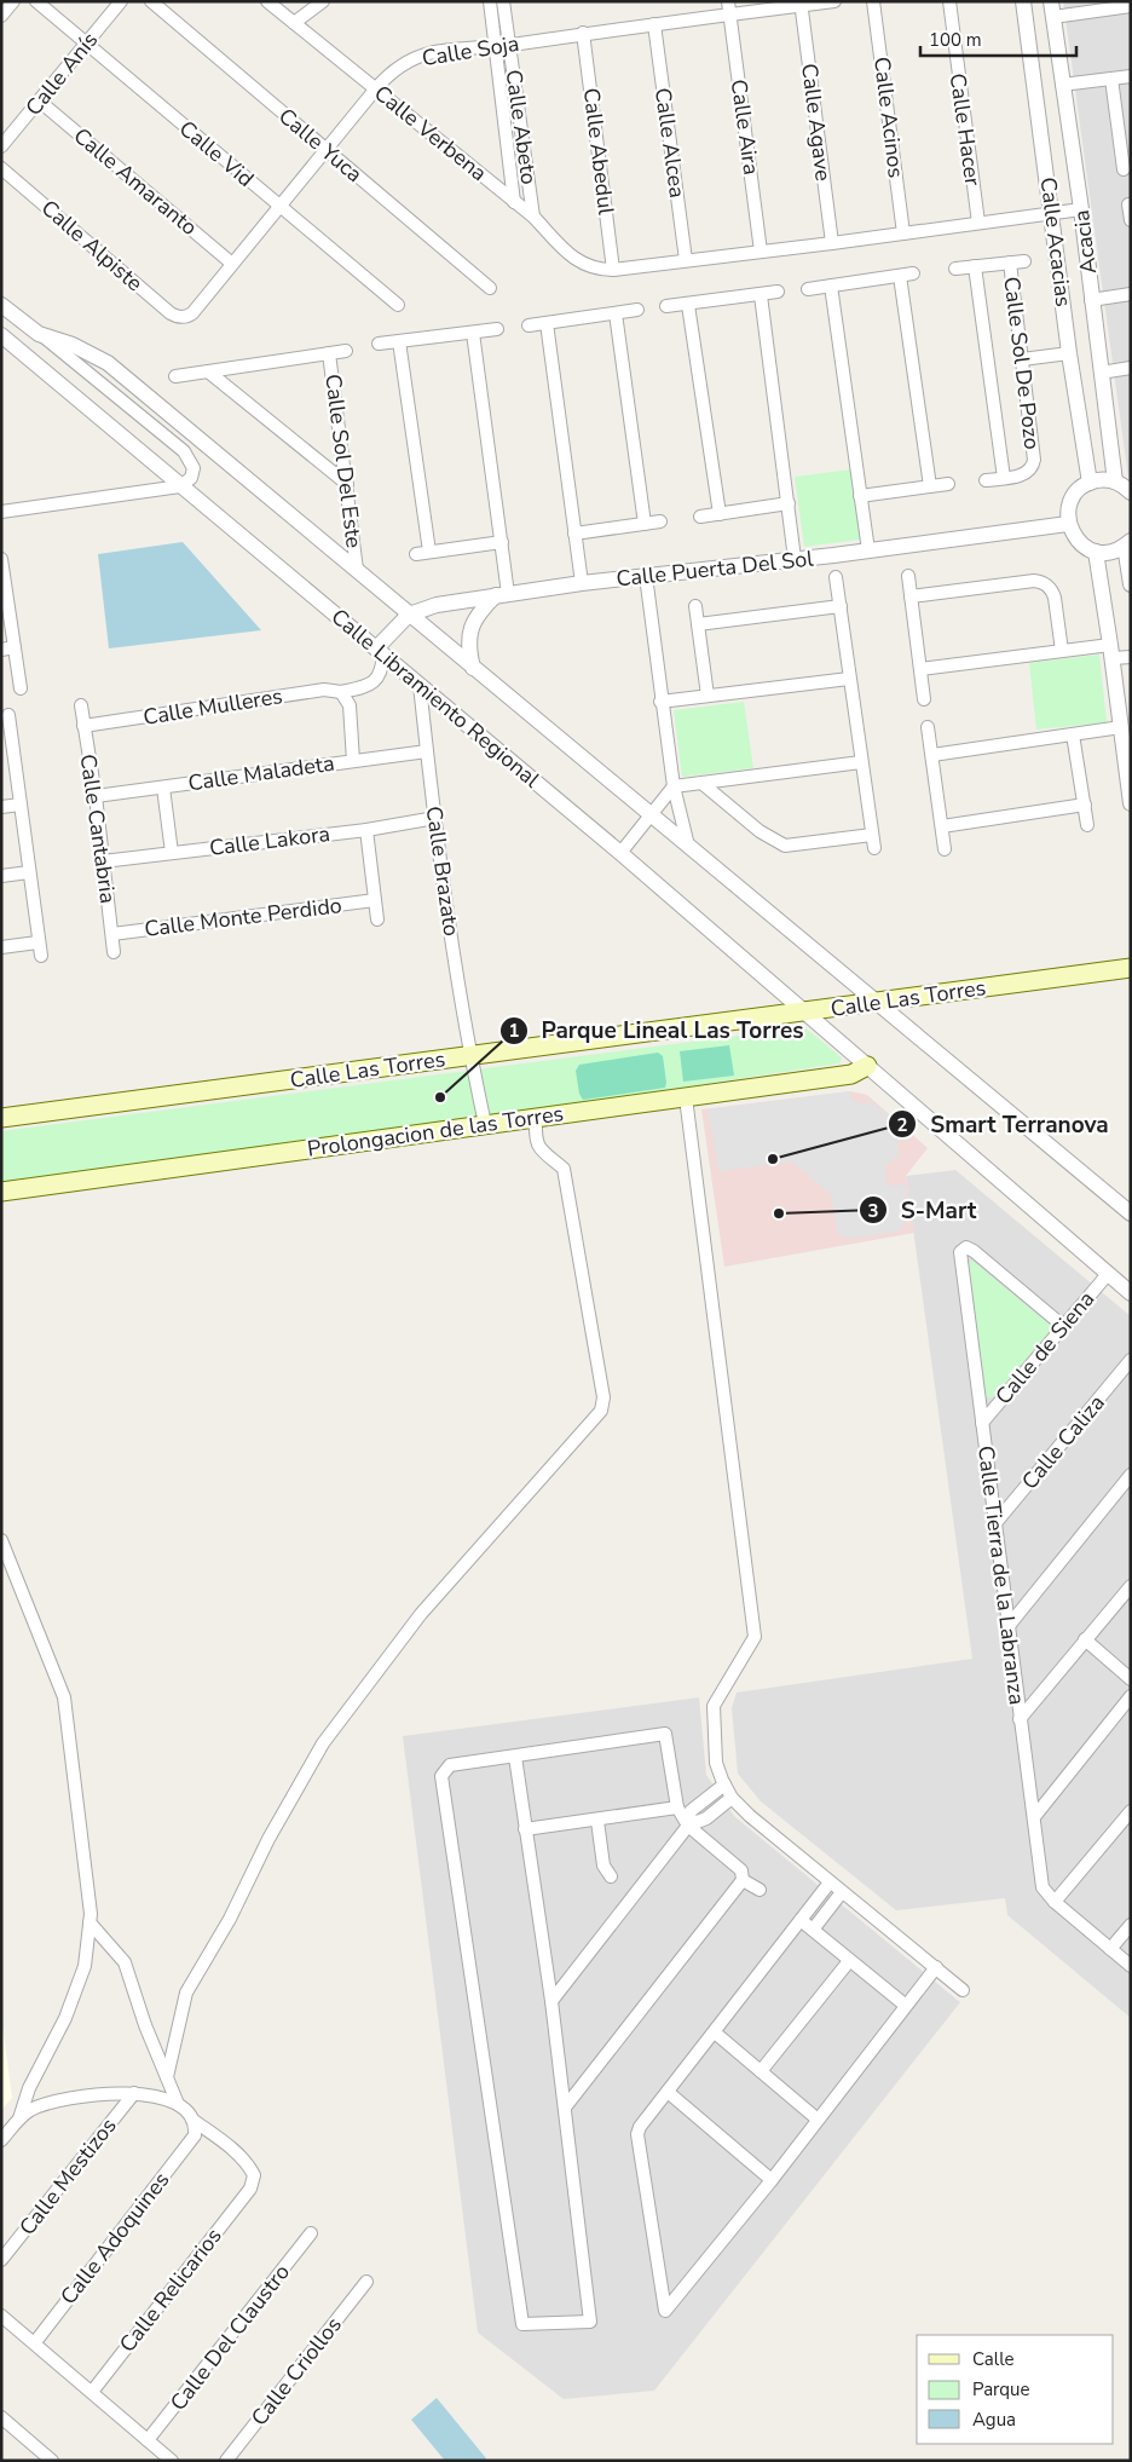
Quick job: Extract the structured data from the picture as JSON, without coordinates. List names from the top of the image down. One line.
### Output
{"streets":{"main road":["Calle Las Torres","Prolongacion de las Torres"],"street":["Calle Soja","Calle Anís","Calle Acinos","Calle Agave","Calle Abeto","Calle Aira","Calle Hacer","Calle Verbena","Calle Alcea","Calle Yuca","Calle Abedul","Calle Vid","Calle Amaranto","Calle Acacias","Acacia","Calle Alpiste","Calle Sol De Pozo","Calle Sol Del Este","Calle Puerta Del Sol","Calle Libramiento Regional","Calle Mulleres","Calle Maladeta","Calle Cantabria","Calle Lakora","Calle Brazato","Calle Monte Perdido","Calle de Siena","Calle Caliza","Calle Tierra de la Labranza","Calle Mestizos","Calle Adoquines","Calle Relicarios","Calle Del Claustro","Calle Criollos"]},"crossings":[["Calle Soja","Calle Agave"],["Calle Soja","Calle Abeto"],["Calle Soja","Calle Aira"],["Calle Soja","Calle Verbena"],["Calle Soja","Calle Alcea"],["Calle Soja","Calle Yuca"],["Calle Soja","Calle Abedul"],["Calle Soja","Calle Vid"],["Calle Soja","Calle Amaranto"],["Calle Soja","Calle Alpiste"],["Calle Anís","Calle Vid"],["Calle Anís","Calle Amaranto"],["Calle Abeto","Calle Verbena"],["Calle Verbena","Calle Abedul"],["Calle Puerta Del Sol","Calle Libramiento Regional"],["Calle Puerta Del Sol","Calle Mulleres"],["Calle Libramiento Regional","Calle Mulleres"],["Calle Libramiento Regional","Calle Brazato"],["Calle Libramiento Regional","Calle Las Torres"],["Calle Libramiento Regional","Prolongacion de las Torres"],["Calle Libramiento Regional","Calle de Siena"],["Calle Mulleres","Calle Cantabria"],["Calle Maladeta","Calle Cantabria"],["Calle Maladeta","Calle Brazato"],["Calle Cantabria","Calle Lakora"],["Calle Cantabria","Calle Monte Perdido"],["Calle Lakora","Calle Brazato"],["Calle Brazato","Calle Las Torres"],["Calle Brazato","Prolongacion de las Torres"],["Calle de Siena","Calle Tierra de la Labranza"],["Calle Caliza","Calle Tierra de la Labranza"],["Calle Adoquines","Calle Relicarios"]],"places":["Parque Lineal Las Torres","Smart Terranova","S-Mart"],"legend":["Calle","Parque","Agua"],"scale_bar":"100 m"}
